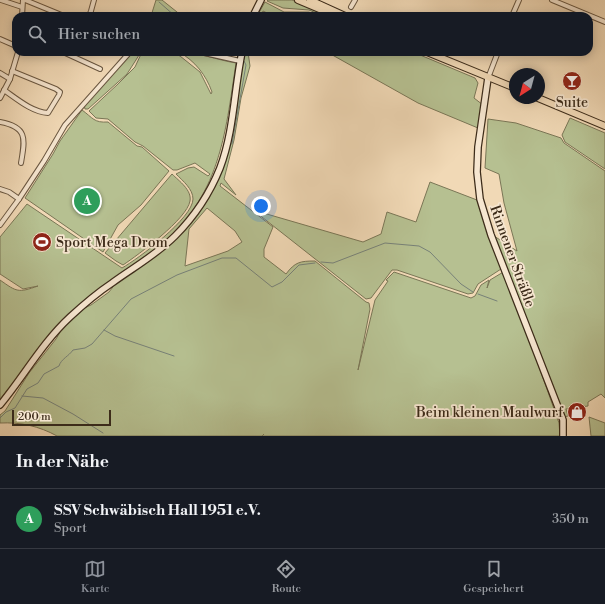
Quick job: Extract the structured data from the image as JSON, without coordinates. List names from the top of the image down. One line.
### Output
{"streets":{"main road":["Rinnener Sträßle"]},"places":{"bar":["Suite"],"sports":["Sport Mega Drom"],"shop":["Beim kleinen Maulwurf"]},"scale_bar":"200 m","north":"bottom left","page":{"search":"Hier suchen","pins":"A","scale":"200 m","heading":"In der Nähe","list":[{"mark":"A","name":"SSV Schwäbisch Hall 1951 e.V.","note":"Sport","value":"350 m"}],"nav":["Karte","Route","Gespeichert"]}}
